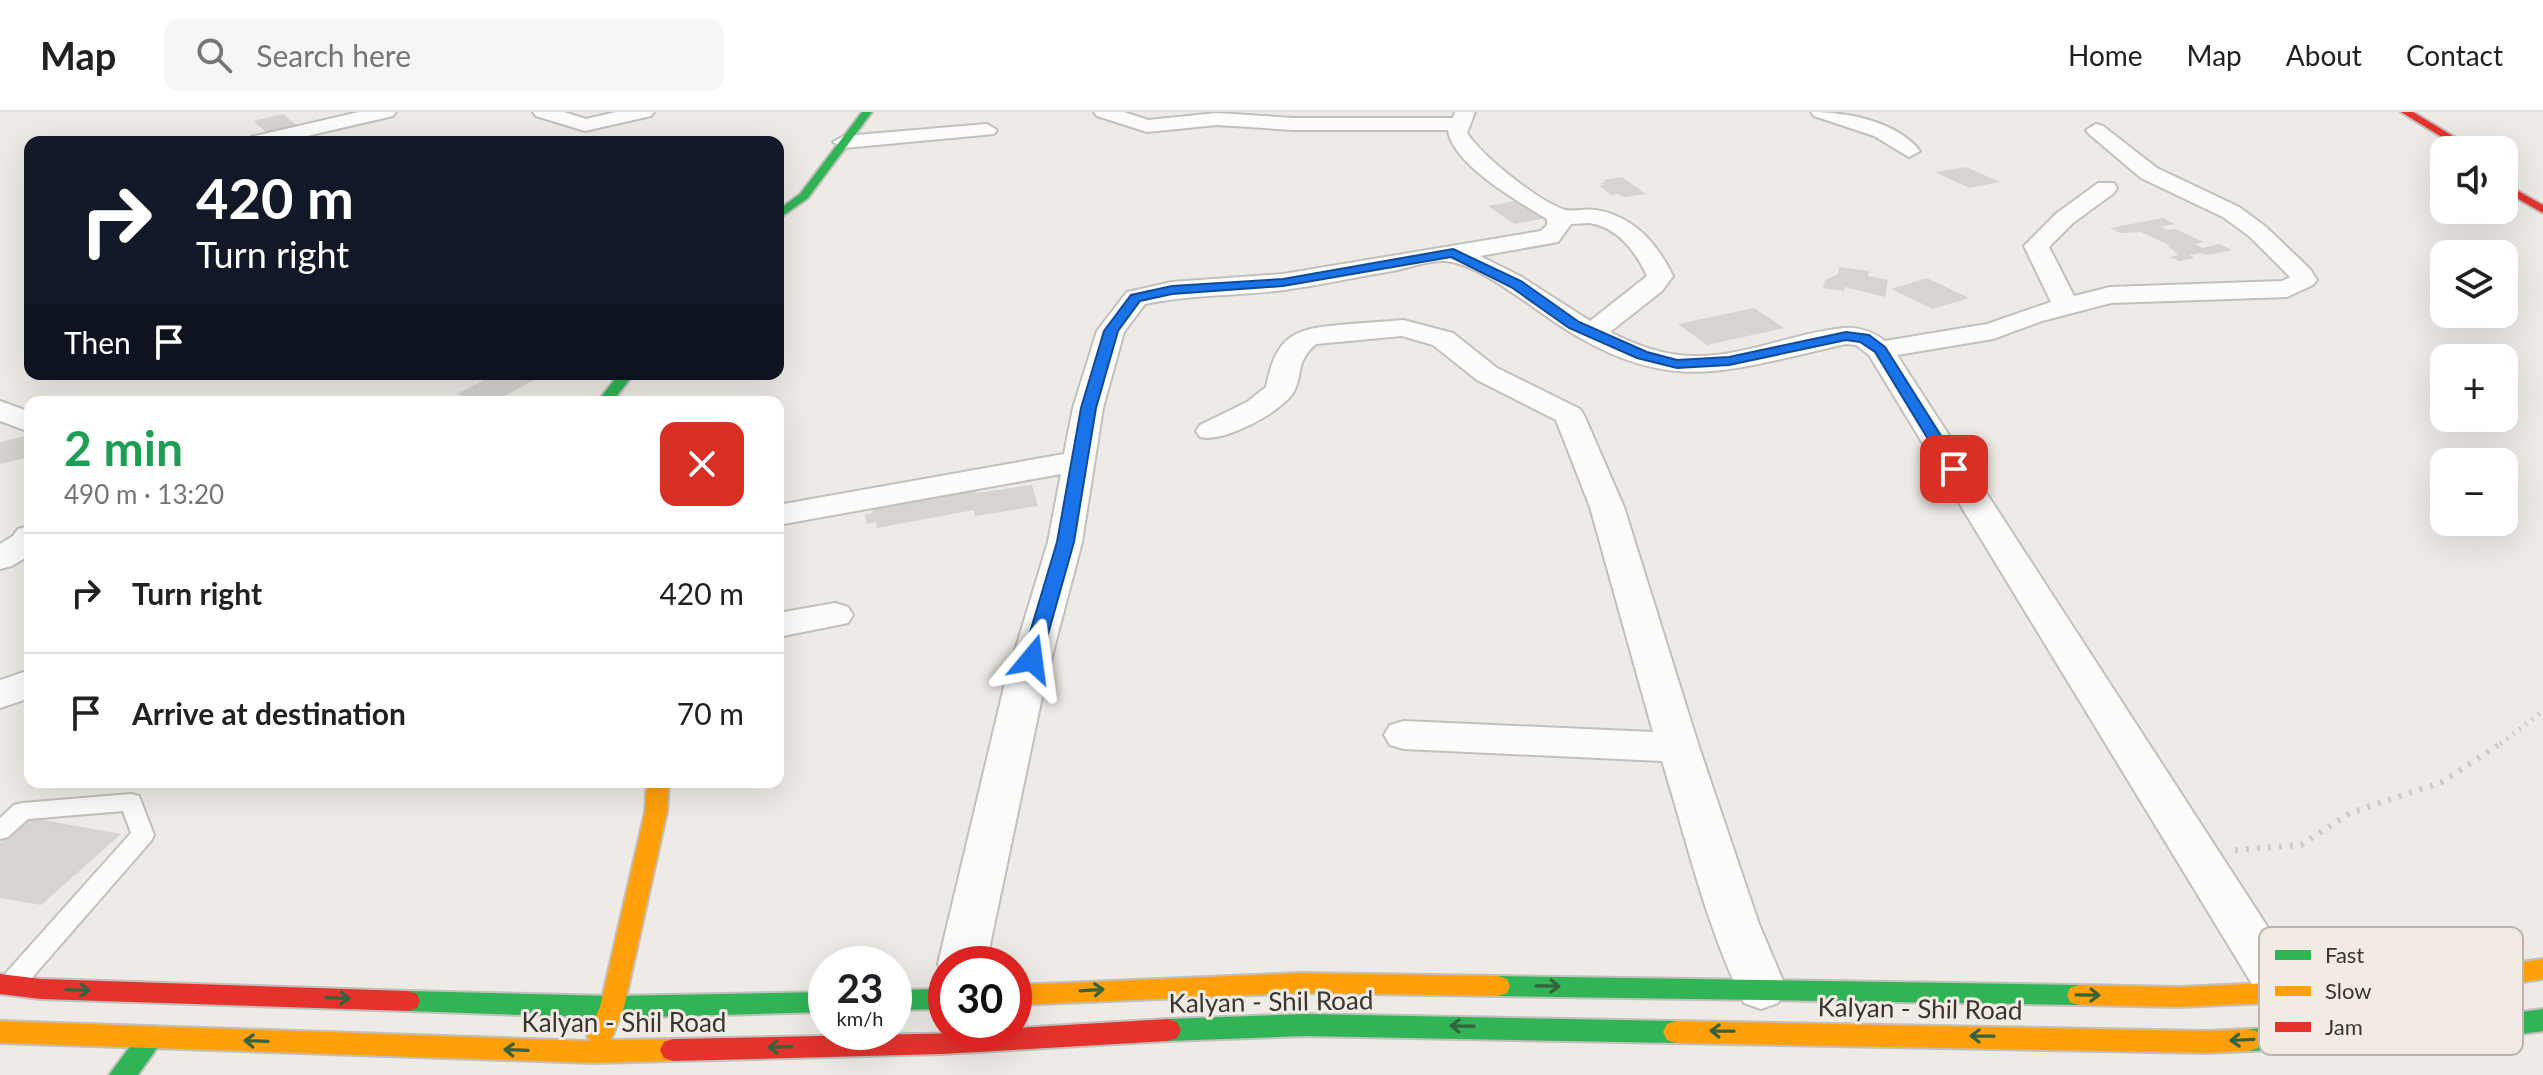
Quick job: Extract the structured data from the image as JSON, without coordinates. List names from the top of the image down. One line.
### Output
{"streets":{"main road":["Kalyan - Shil Road"]},"legend":["Fast","Slow","Jam"],"page":{"header":"Map","search":"Search here","nav":["Home","Map","About","Contact"],"map_buttons":["+","−"],"turn":["420 m","Turn right"],"then":"Then","heading":["2 min","490 m · 13:20"],"list":[{"name":"Turn right","value":"420 m"},{"name":"Arrive at destination","value":"70 m"}],"speed":"23 km/h","limit":"30"}}
